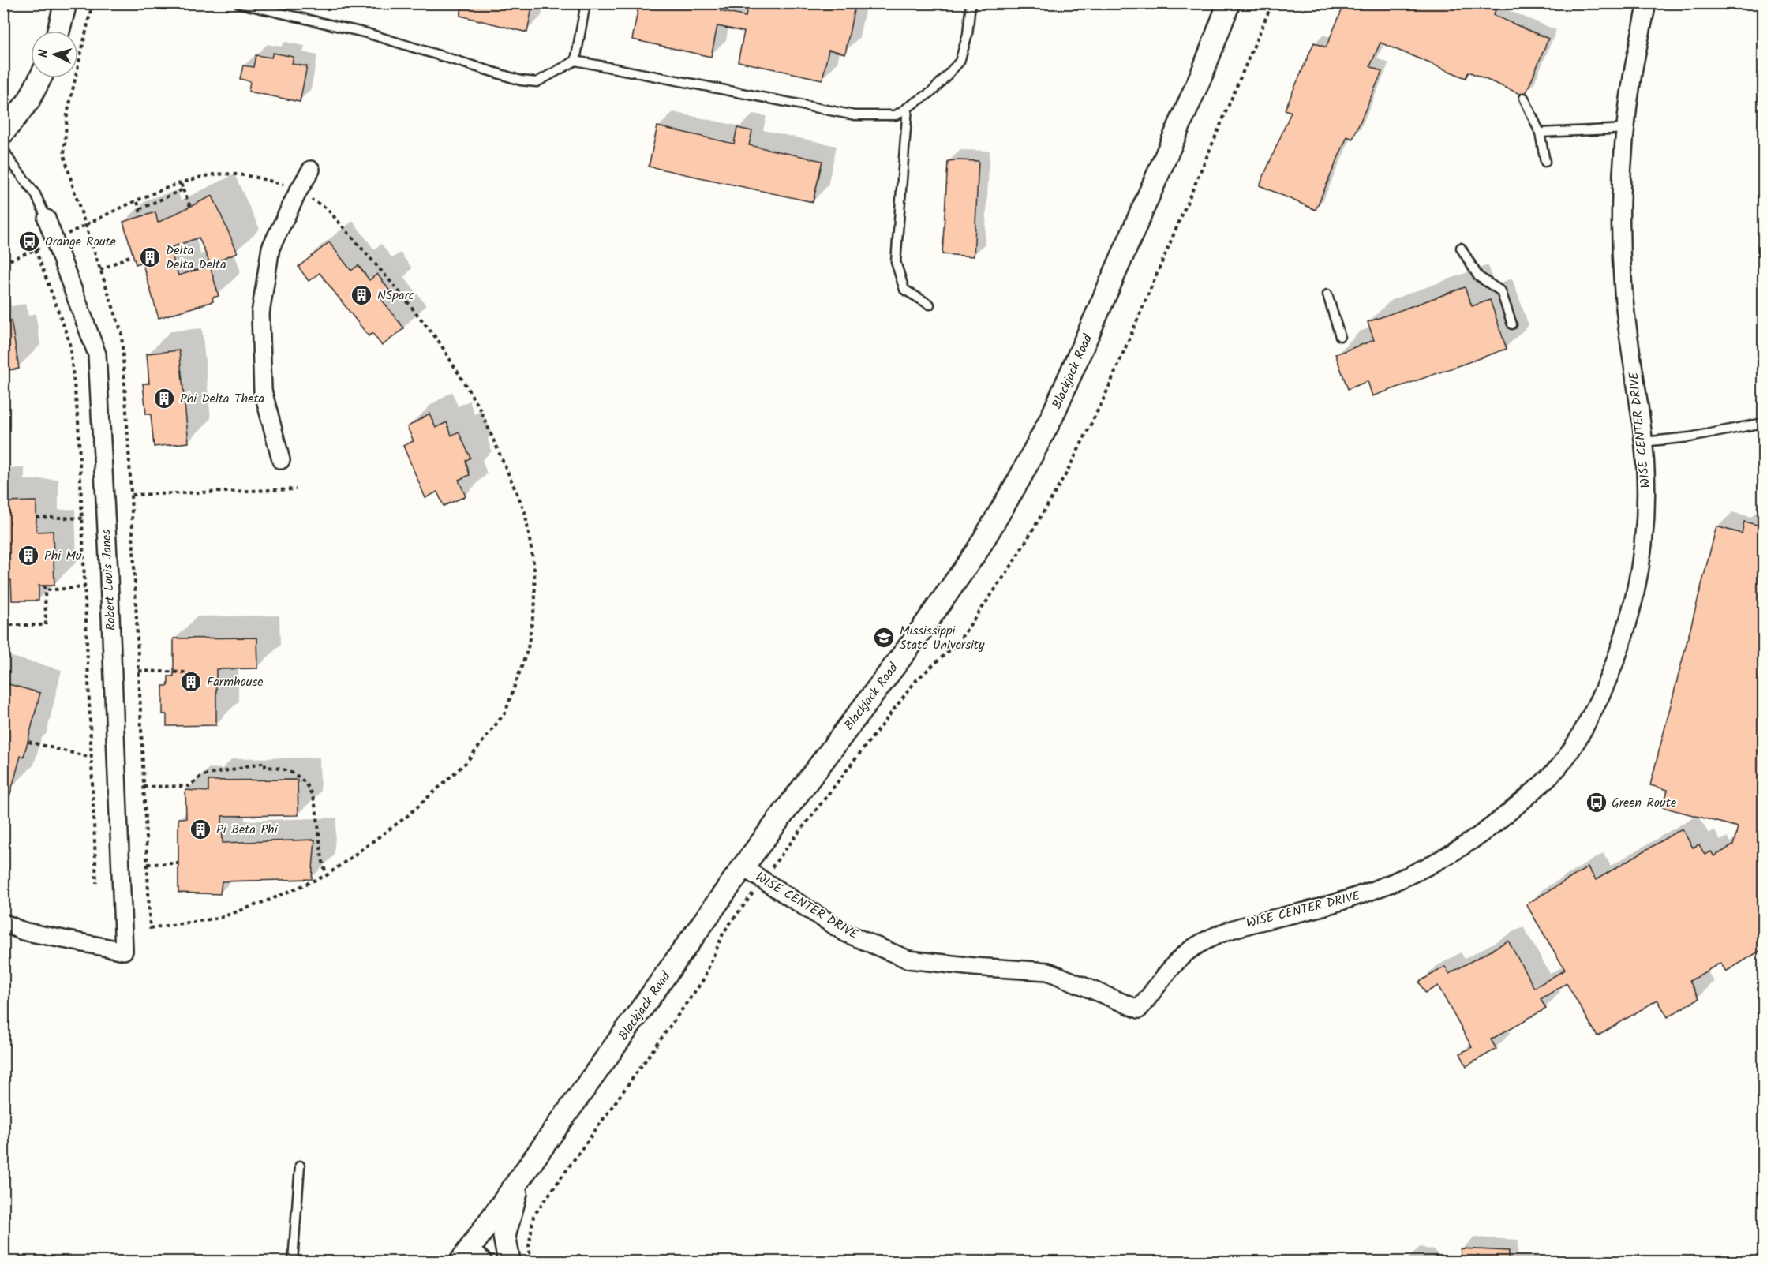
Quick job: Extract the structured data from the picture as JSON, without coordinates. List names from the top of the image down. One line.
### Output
{"streets":{"street":["Blackjack Road","WISE CENTER DRIVE","Robert Louis Jones"]},"crossings":[["Blackjack Road","WISE CENTER DRIVE"]],"places":{"bus stop":["Orange Route","Green Route"],"building":["Delta Delta Delta","NSparc","Phi Delta Theta","Phi Mu","Farmhouse","Pi Beta Phi"],"school or university":["Mississippi State University"]},"north":"left"}
